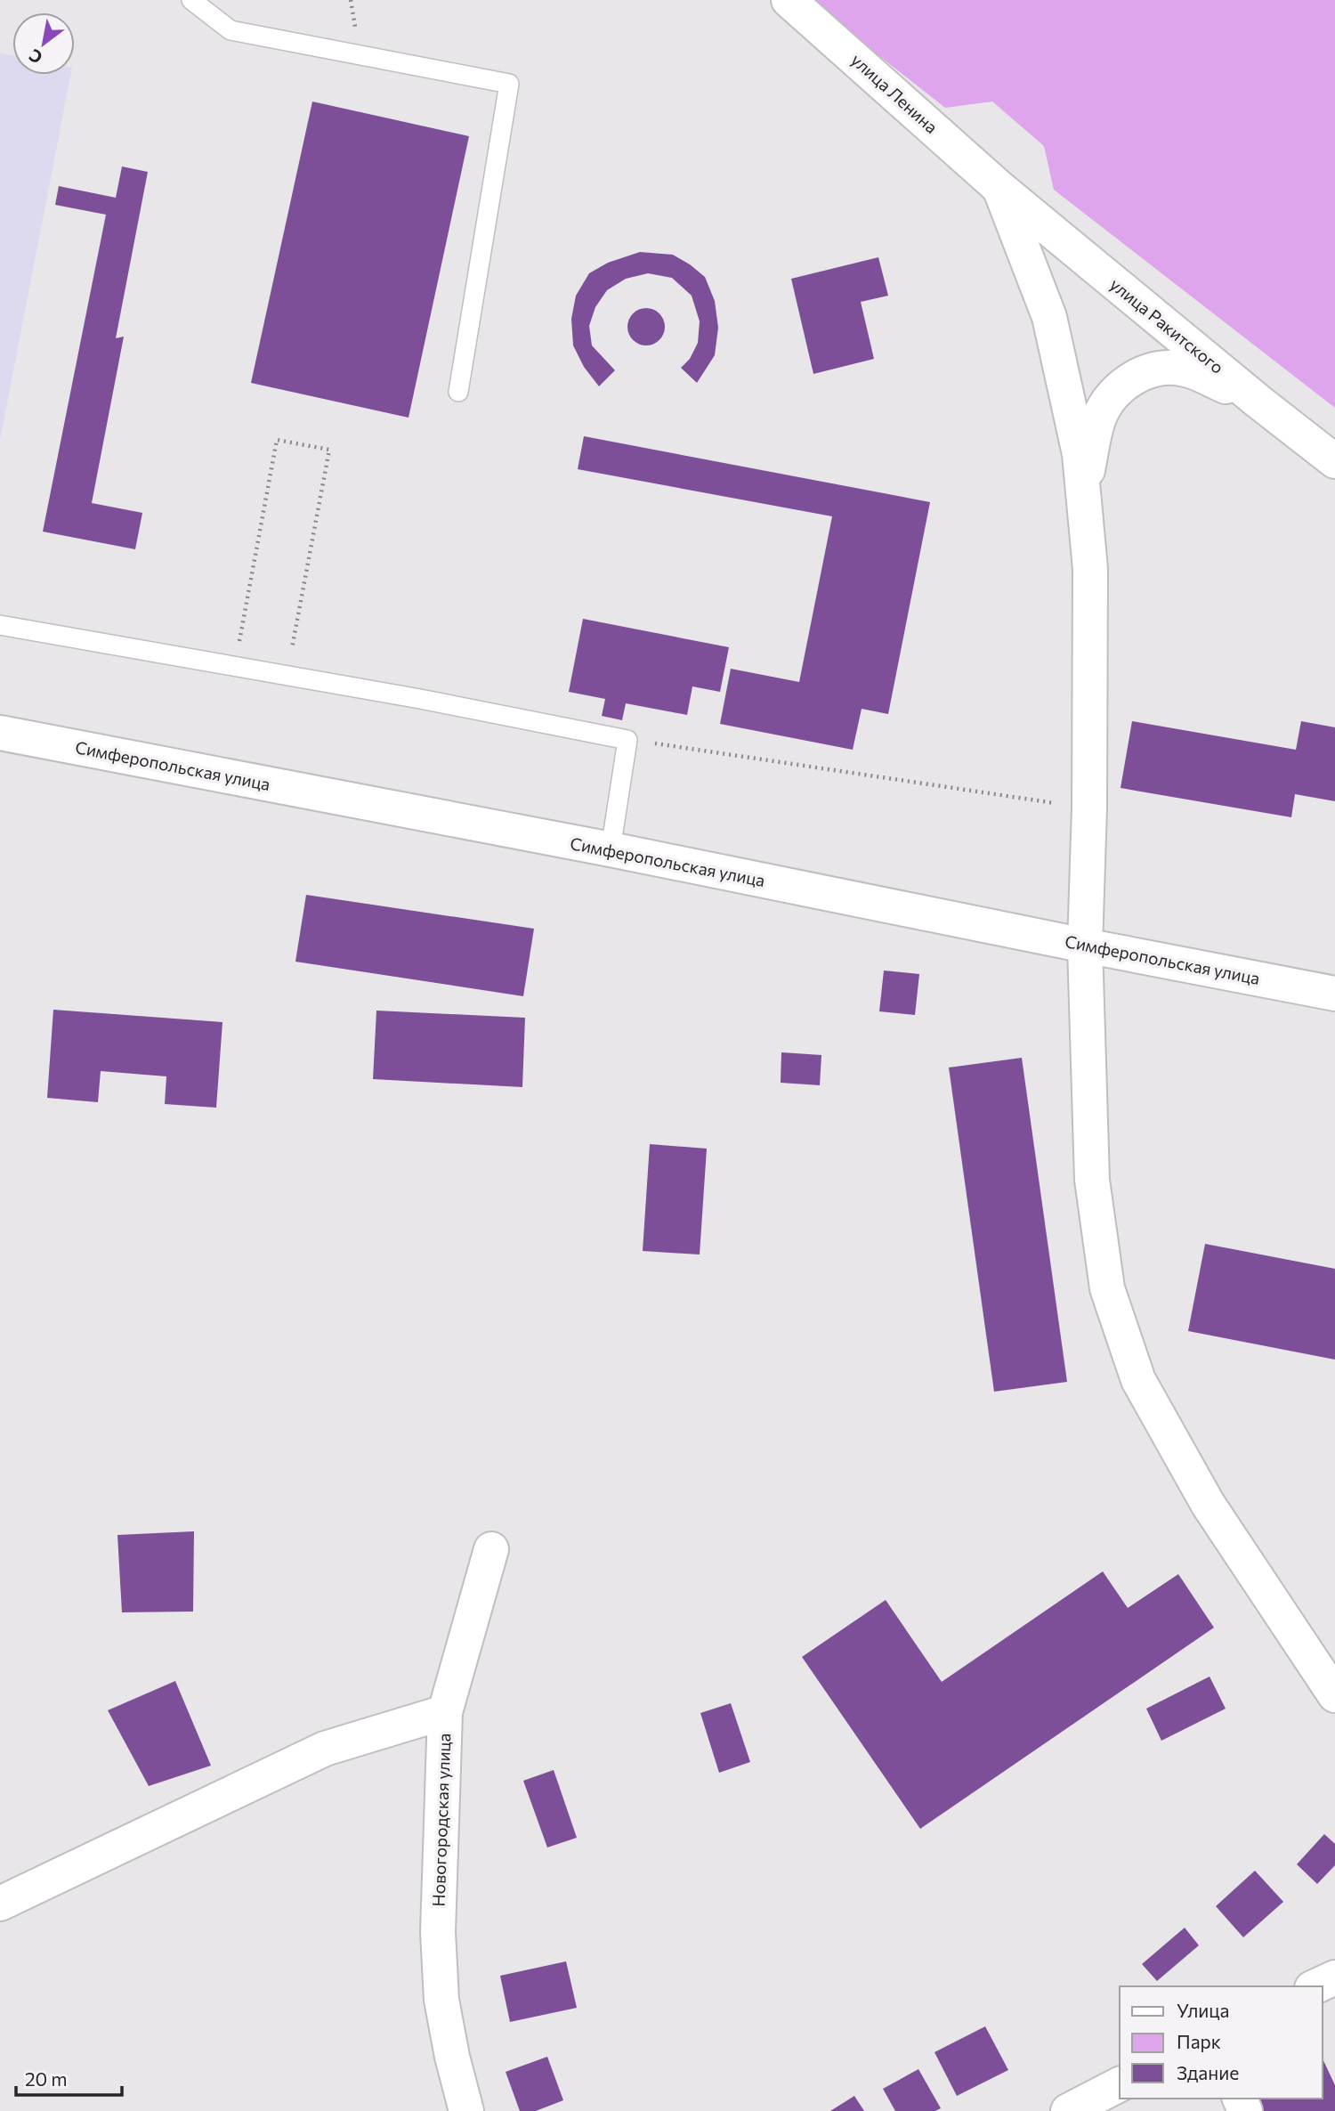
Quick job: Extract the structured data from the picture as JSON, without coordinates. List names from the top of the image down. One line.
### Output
{"streets":{"main road":["улица Ленина","улица Ракитского","Симферопольская улица","Новогородская улица"]},"crossings":[["улица Ленина","улица Ракитского"]],"legend":["Улица","Парк","Здание"],"scale_bar":"20 m","north":"bottom left"}
